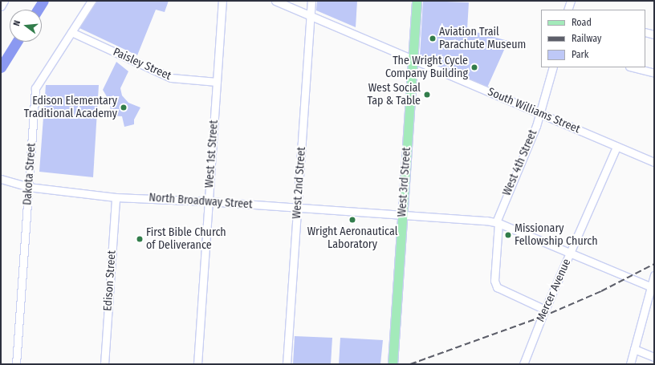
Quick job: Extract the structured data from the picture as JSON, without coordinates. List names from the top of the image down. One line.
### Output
{"streets":{"main road":["West 3rd Street"],"street":["Paisley Street","South Williams Street","West 1st Street","West 4th Street","Dakota Street","West 2nd Street","North Broadway Street","Edison Street","Mercer Avenue"]},"crossings":[["Paisley Street","West 1st Street"],["Paisley Street","Dakota Street"],["South Williams Street","West 4th Street"],["South Williams Street","West 3rd Street"],["South Williams Street","West 2nd Street"],["South Williams Street","Mercer Avenue"],["West 1st Street","North Broadway Street"],["West 4th Street","North Broadway Street"],["West 4th Street","Mercer Avenue"],["Dakota Street","North Broadway Street"],["West 3rd Street","North Broadway Street"],["West 2nd Street","North Broadway Street"],["North Broadway Street","Edison Street"],["North Broadway Street","Mercer Avenue"]],"places":["Aviation Trail Parachute Museum","The Wright Cycle Company Building","West Social Tap & Table","Edison Elementary Traditional Academy","Wright Aeronautical Laboratory","Missionary Fellowship Church","First Bible Church of Deliverance"],"legend":["Road","Railway","Park"],"north":"left"}
